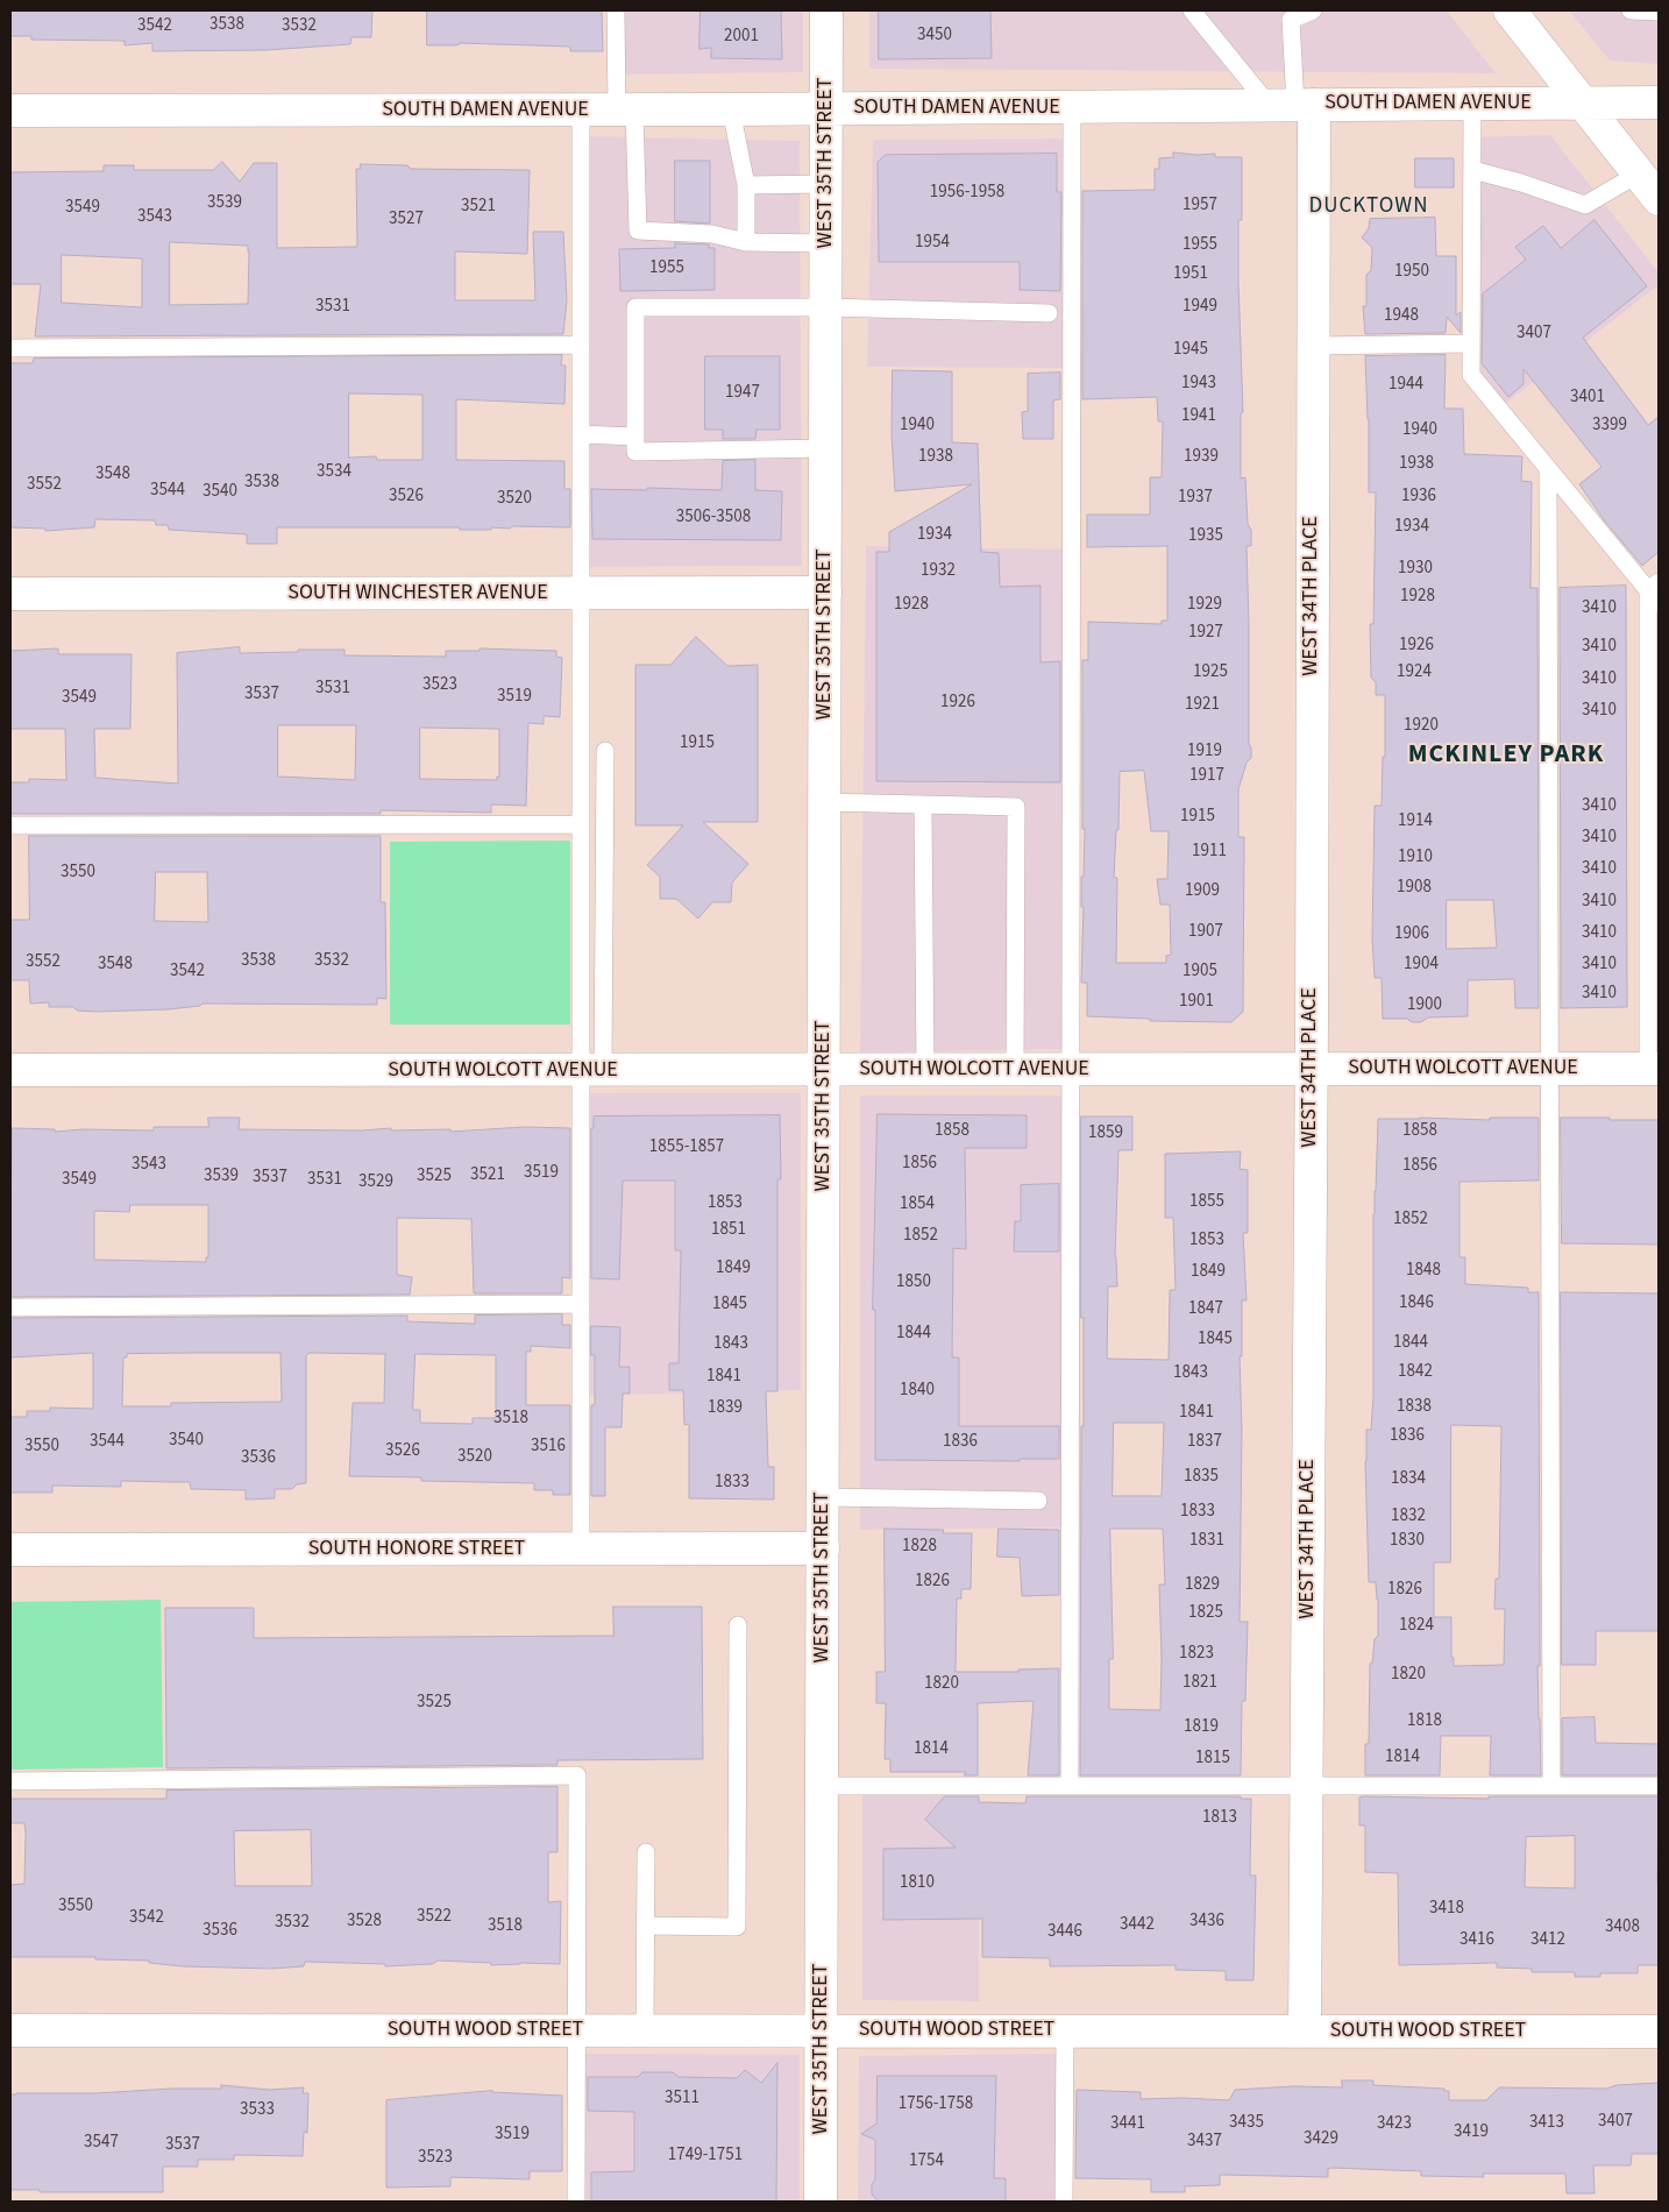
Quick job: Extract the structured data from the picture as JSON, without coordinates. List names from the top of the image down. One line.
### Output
{"streets":{"street":["SOUTH DAMEN AVENUE","WEST 35TH STREET","SOUTH WINCHESTER AVENUE","WEST 34TH PLACE","SOUTH WOLCOTT AVENUE","SOUTH HONORE STREET","SOUTH WOOD STREET"]},"crossings":[["SOUTH DAMEN AVENUE","WEST 35TH STREET"],["SOUTH DAMEN AVENUE","WEST 34TH PLACE"],["WEST 35TH STREET","SOUTH WINCHESTER AVENUE"],["WEST 35TH STREET","SOUTH WOLCOTT AVENUE"],["WEST 35TH STREET","SOUTH HONORE STREET"],["WEST 35TH STREET","SOUTH WOOD STREET"],["WEST 34TH PLACE","SOUTH WOLCOTT AVENUE"],["WEST 34TH PLACE","SOUTH WOOD STREET"]],"districts":["DUCKTOWN","MCKINLEY PARK"],"house_numbers":["3538","3542","3532","3450","2001","1956-1958","3539","1957","3521","3549","3543","3527","1954","1955","1955","1950","1951","3531","1949","1948","3407","1945","1943","1944","1947","3401","1941","1940","3399","1940","1938","1939","1938","3534","3548","3538","3552","3544","3540","3526","1936","1937","3520","3506-3508","1934","1934","1935","1930","1932","1928","1928","1929","3410","1927","1926","3410","1925","1924","3410","3523","3531","3537","3519","3549","1926","1921","3410","1920","1915","1919","1917","3410","1915","1914","3410","1911","1910","3410","3550","1908","1909","3410","1907","3410","1906","3538","3532","3552","3548","1904","3410","3542","1905","3410","1901","1900","1858","1858","1859","1855-1857","1856","3543","1856","3519","3521","3539","3525","3537","3549","3531","3529","1855","1853","1854","1852","1851","1852","1853","1849","1848","1849","1850","1846","1845","1847","1844","1845","1844","1843","1842","1843","1841","1840","1838","1839","1841","3518","1836","3540","3544","1836","1837","3550","3516","3526","3520","3536","1835","1834","1833","1833","1832","1831","1830","1828","1826","1829","1826","1825","1824","1823","1820","1821","1820","3525","1818","1819","1814","1814","1815","1813","1810","3550","3418","3522","3542","3528","3436","3532","3442","3518","3408","3536","3446","3416","3412","3511","1756-1758","3533","3407","3435","3413","3441","3423","3419","3519","3429","3437","3547","3537","1749-1751","3523","1754"]}
